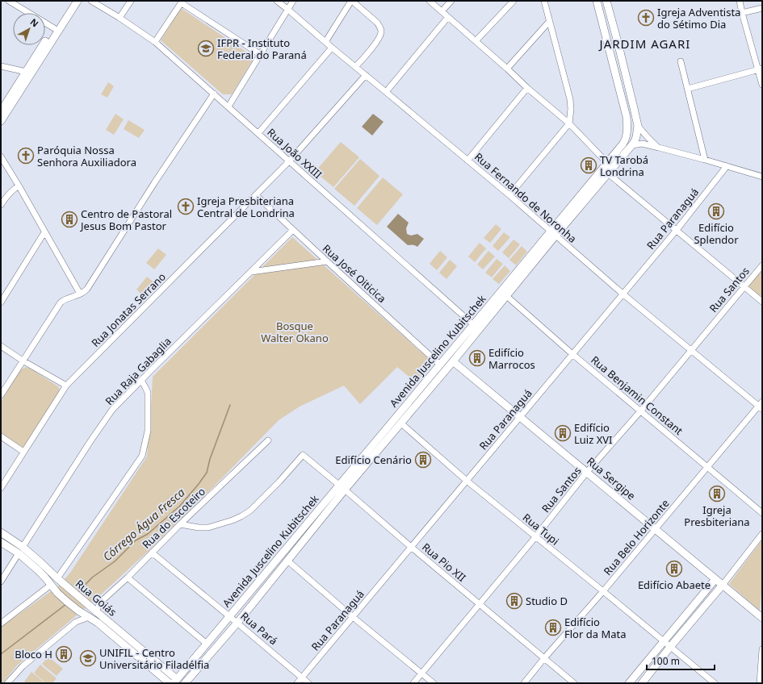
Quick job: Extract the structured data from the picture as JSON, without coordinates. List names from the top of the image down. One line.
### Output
{"streets":{"main road":["Avenida Juscelino Kubitschek","Rua Sergipe","Rua Goiás"],"street":["Rua João XXIII","Rua Fernando de Noronha","Rua Paranaguá","Rua José Oiticica","Rua Santos","Rua Jonatas Serrano","Rua Raja Gabaglia","Rua Benjamin Constant","Rua do Escoteiro","Rua Tupi","Rua Belo Horizonte","Rua Pio XII","Rua Pará"]},"crossings":[["Rua João XXIII","Rua Jonatas Serrano"],["Rua João XXIII","Avenida Juscelino Kubitschek"],["Rua Fernando de Noronha","Rua Paranaguá"],["Rua Fernando de Noronha","Rua Santos"],["Rua Fernando de Noronha","Rua Jonatas Serrano"],["Rua Fernando de Noronha","Avenida Juscelino Kubitschek"],["Rua Fernando de Noronha","Rua Belo Horizonte"],["Rua Paranaguá","Rua Benjamin Constant"],["Rua Paranaguá","Rua Sergipe"],["Rua Paranaguá","Rua Tupi"],["Rua Paranaguá","Rua Pio XII"],["Rua Paranaguá","Rua Pará"],["Rua José Oiticica","Rua Jonatas Serrano"],["Rua José Oiticica","Avenida Juscelino Kubitschek"],["Rua José Oiticica","Rua Raja Gabaglia"],["Rua José Oiticica","Rua Sergipe"],["Rua Santos","Rua Benjamin Constant"],["Rua Santos","Rua Sergipe"],["Rua Santos","Rua Tupi"],["Rua Santos","Rua Pio XII"],["Avenida Juscelino Kubitschek","Rua Benjamin Constant"],["Avenida Juscelino Kubitschek","Rua Sergipe"],["Avenida Juscelino Kubitschek","Rua Tupi"],["Avenida Juscelino Kubitschek","Rua Pio XII"],["Avenida Juscelino Kubitschek","Rua Goiás"],["Avenida Juscelino Kubitschek","Rua Pará"],["Rua Raja Gabaglia","Rua Goiás"],["Rua Benjamin Constant","Rua Belo Horizonte"],["Rua Sergipe","Rua Belo Horizonte"],["Rua do Escoteiro","Rua Pio XII"],["Rua do Escoteiro","Rua Goiás"],["Rua do Escoteiro","Rua Pará"],["Rua Tupi","Rua Belo Horizonte"],["Rua Belo Horizonte","Rua Pio XII"]],"districts":["JARDIM AGARI"],"water":["Córrego Água Fresca"],"parks":["Bosque Walter Okano"],"places":{"church":["Igreja Adventista do Sétimo Dia","Paróquia Nossa Senhora Auxiliadora","Igreja Presbiteriana Central de Londrina"],"school or university":["IFPR - Instituto Federal do Paraná","UNIFIL - Centro Universitário Filadélfia"],"building":["TV Tarobá Londrina","Edifício Splendor","Centro de Pastoral Jesus Bom Pastor","Edifício Marrocos","Edifício Luiz XVI","Edifício Cenário","Igreja Presbiteriana","Edifício Abaete","Studio D","Edifício Flor da Mata","Bloco H"]},"scale_bar":"100 m","north":"top right"}
